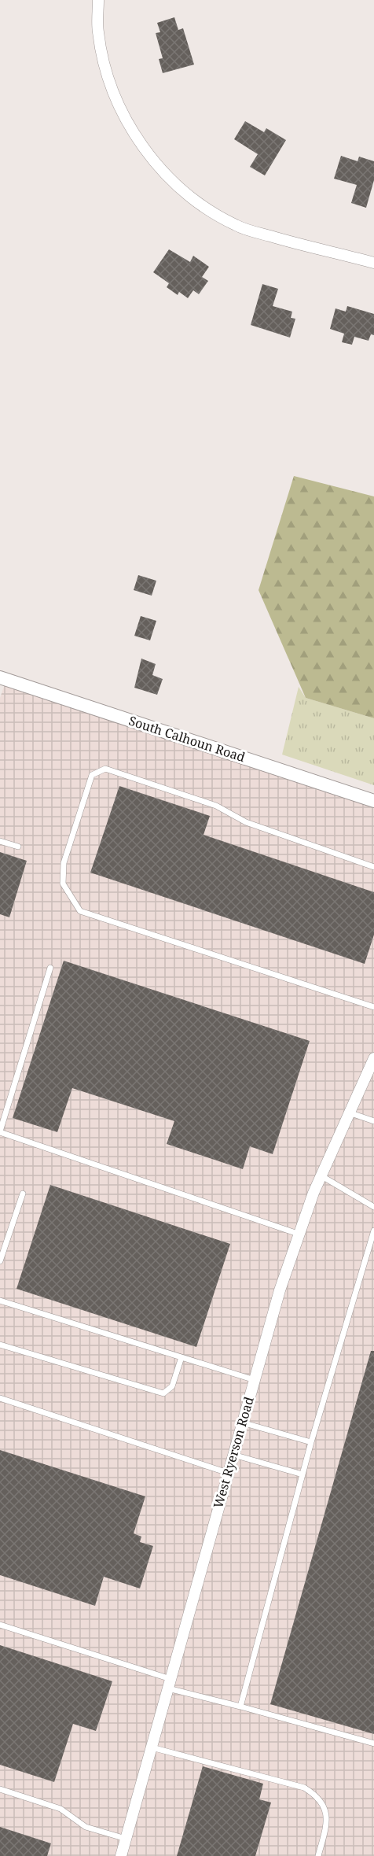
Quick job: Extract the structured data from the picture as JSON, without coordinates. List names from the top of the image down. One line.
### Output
{"streets":{"street":["South Calhoun Road","West Ryerson Road"]}}
